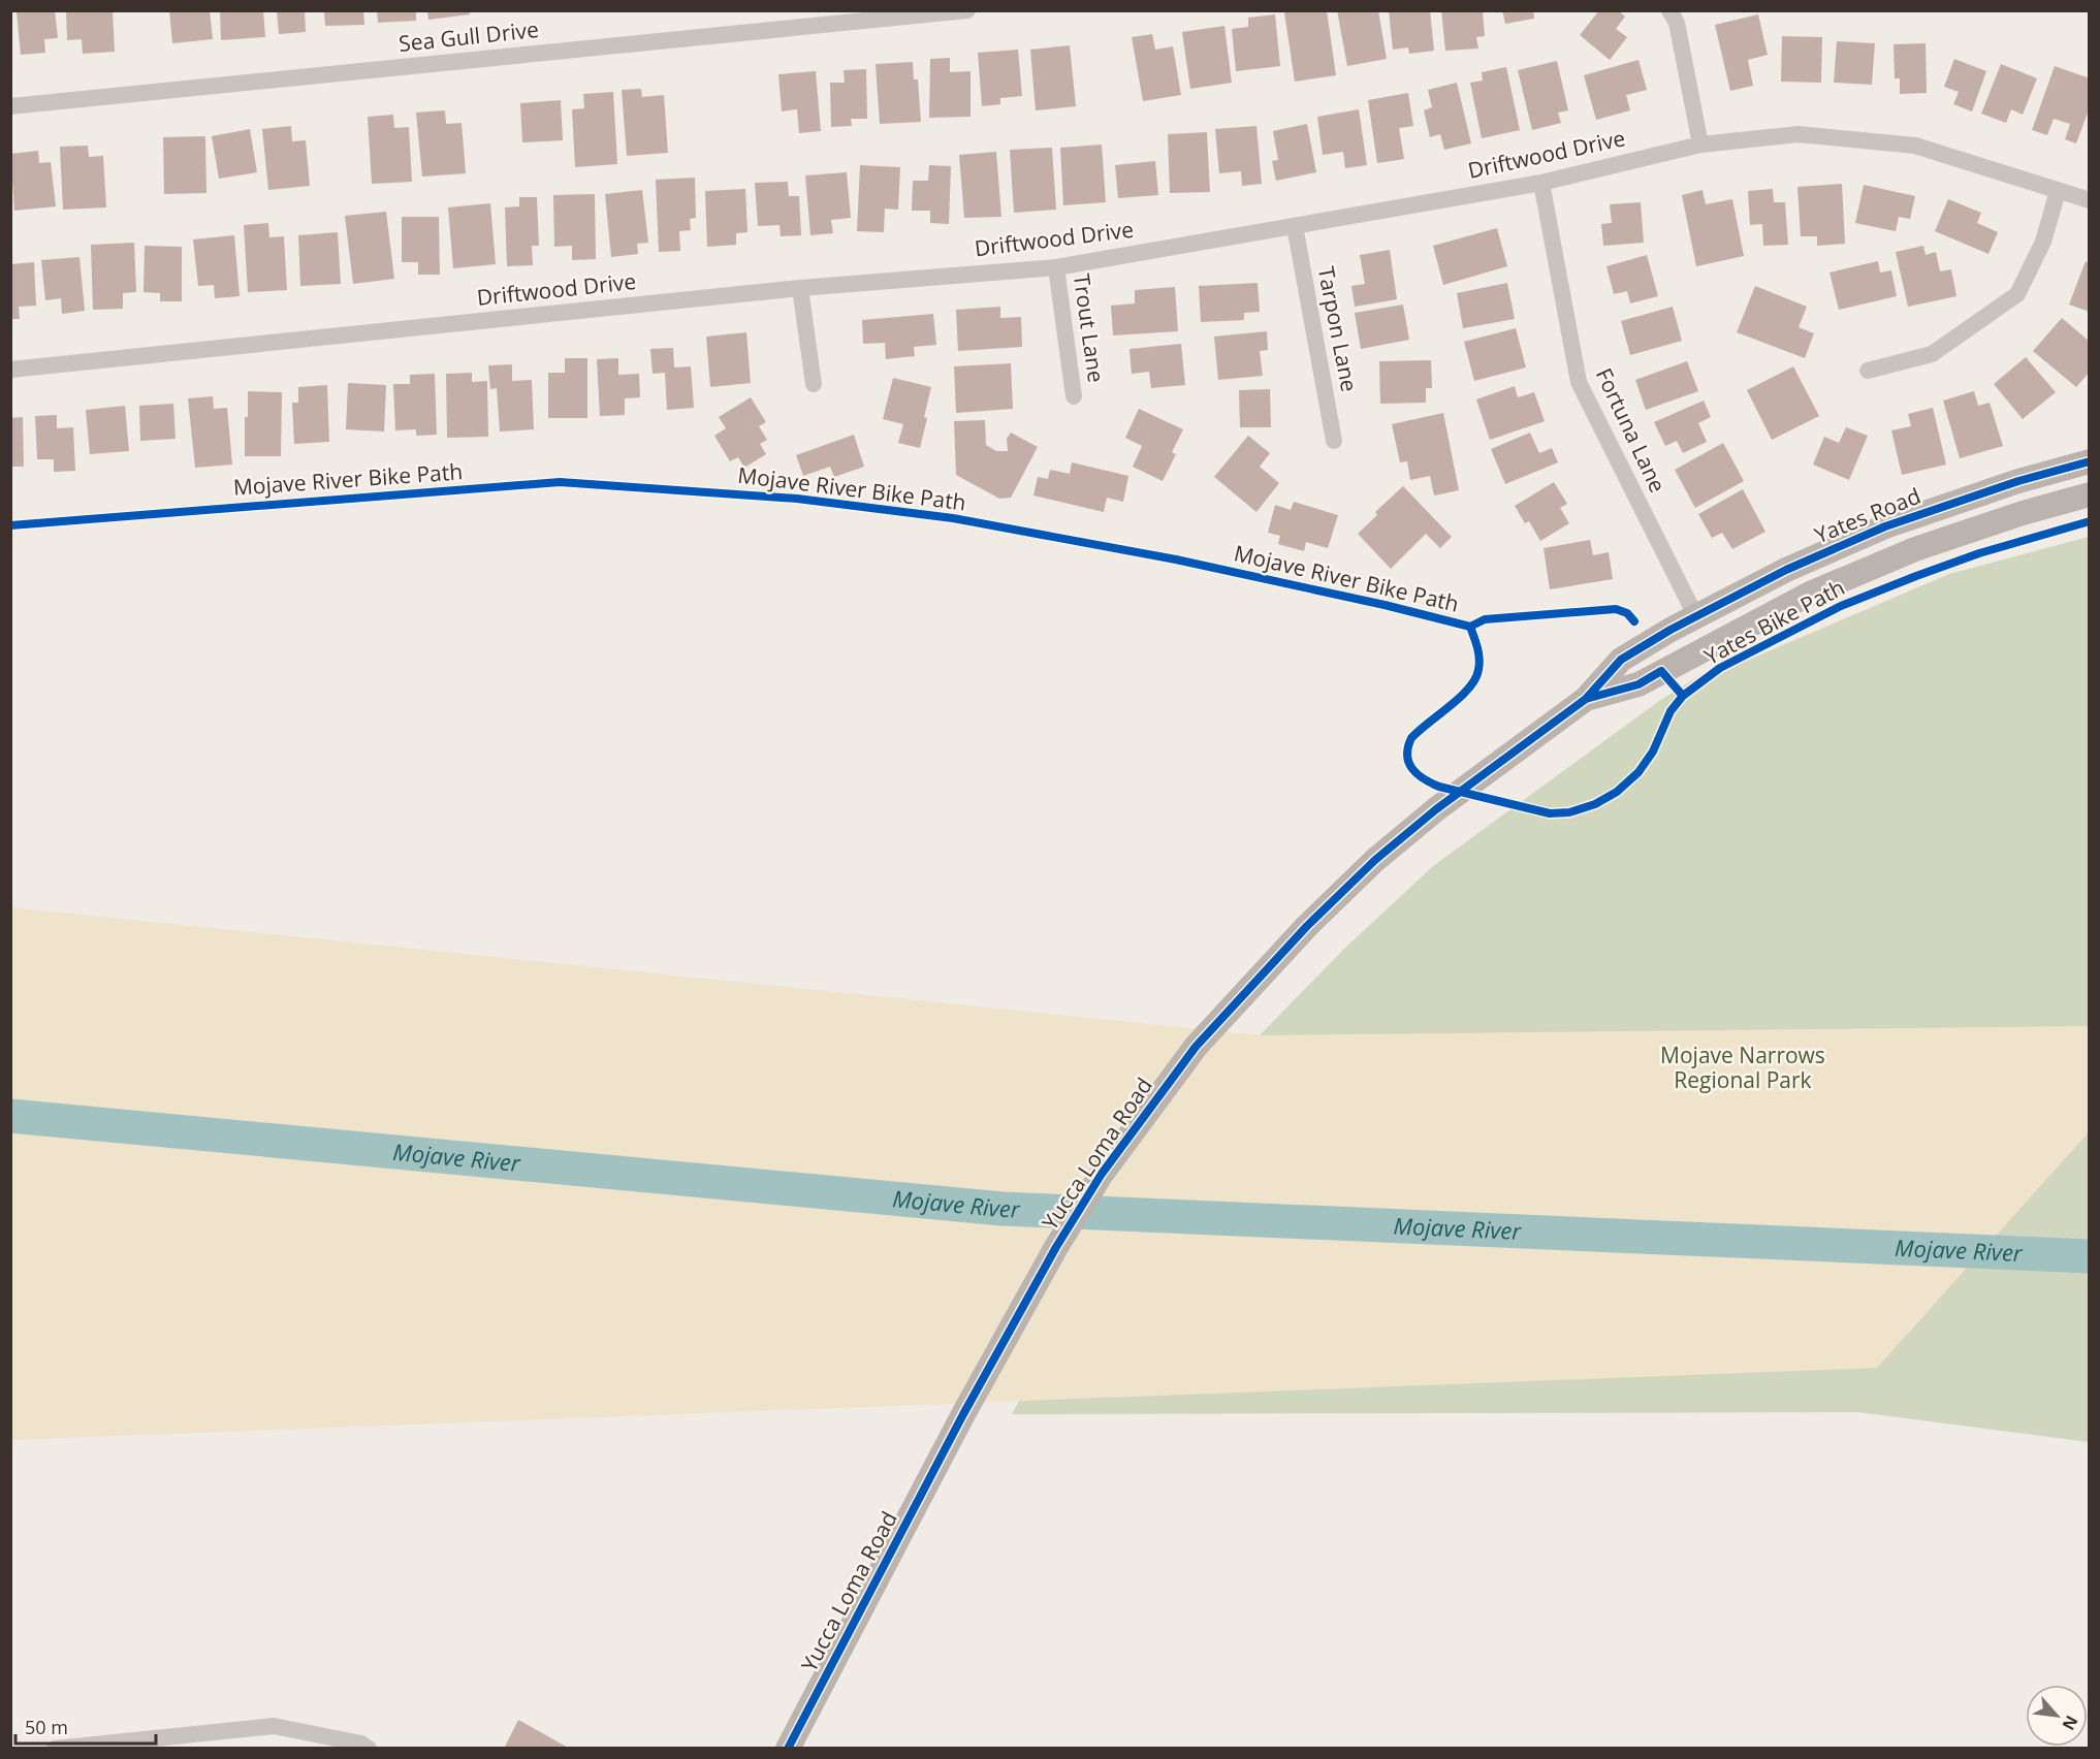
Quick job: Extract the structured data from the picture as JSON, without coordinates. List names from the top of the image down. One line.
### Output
{"streets":{"main road":["Yates Road","Yucca Loma Road"],"street":["Sea Gull Drive","Driftwood Drive","Trout Lane","Tarpon Lane","Fortuna Lane"],"cycle path":["Mojave River Bike Path","Yates Bike Path"]},"crossings":[["Driftwood Drive","Trout Lane"],["Driftwood Drive","Tarpon Lane"],["Driftwood Drive","Fortuna Lane"],["Fortuna Lane","Yates Road"],["Yates Road","Yucca Loma Road"]],"water":["Mojave River"],"parks":["Mojave Narrows Regional Park"],"scale_bar":"50 m","north":"bottom right"}
